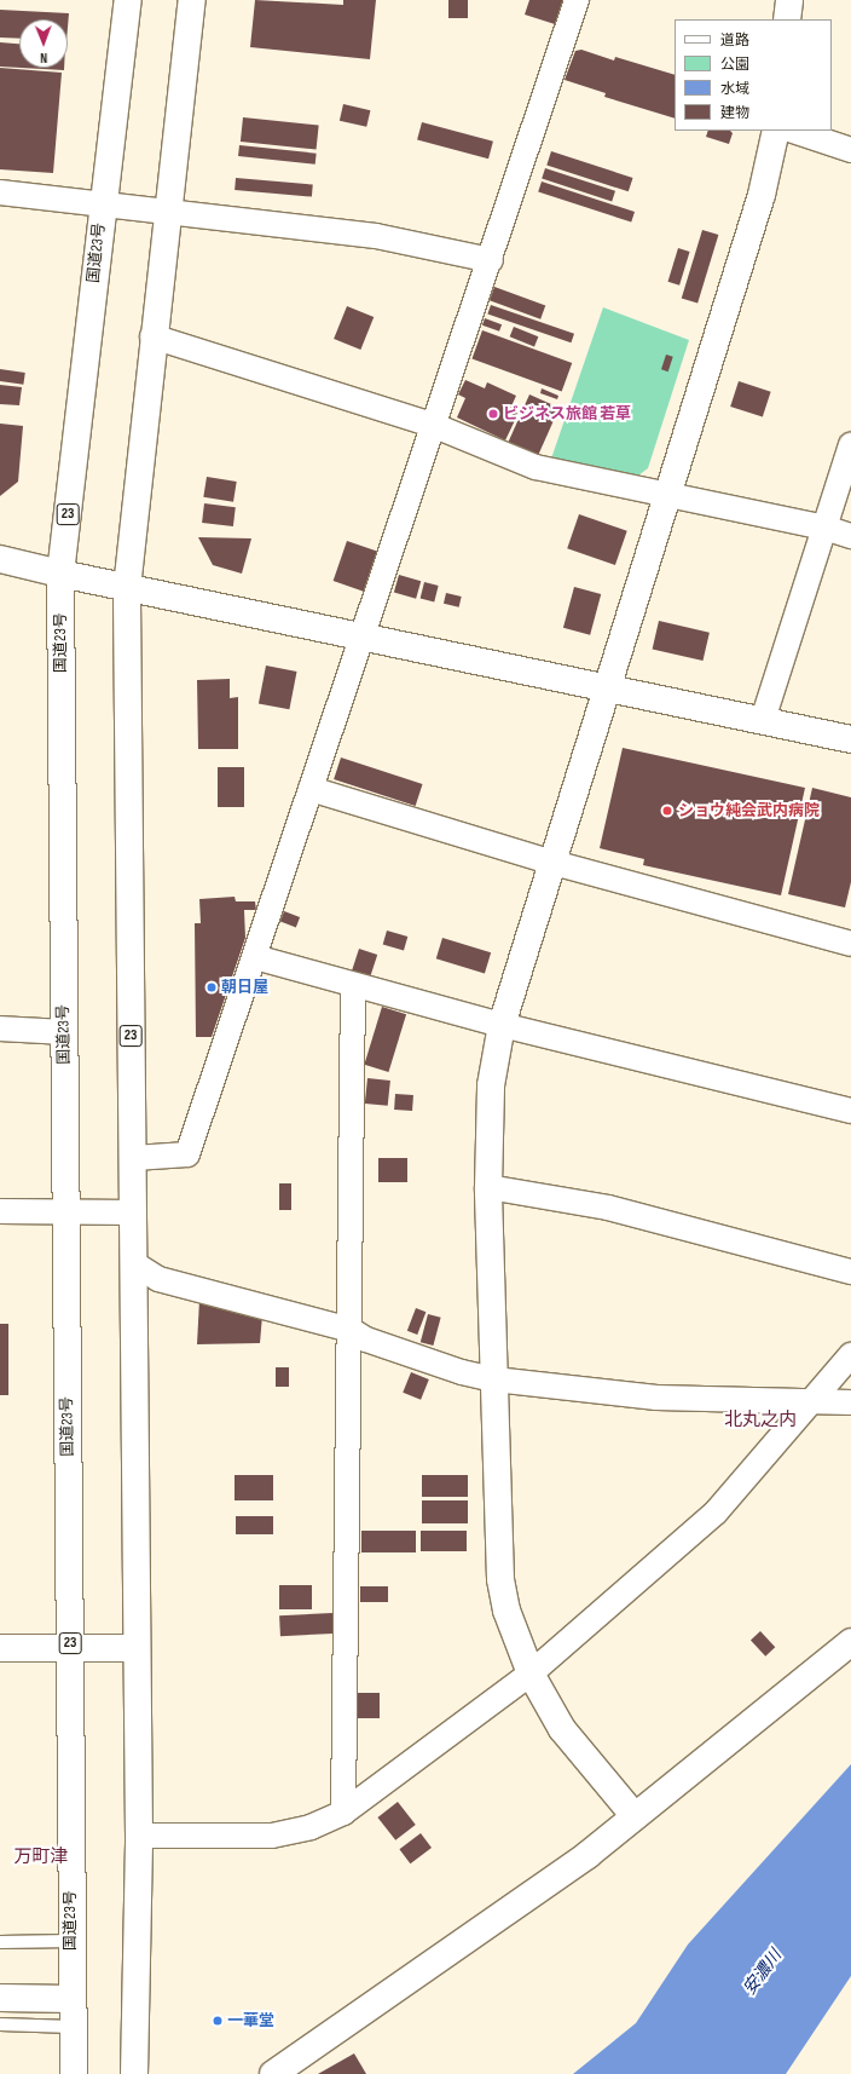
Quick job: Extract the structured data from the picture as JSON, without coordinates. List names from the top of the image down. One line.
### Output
{"streets":{"main road":["国道23号","23"]},"districts":["北丸之内","万町津"],"water":["安濃川"],"places":["ビジネス旅館 若草","ショウ純会武内病院","朝日屋","一華堂"],"legend":["道路","公園","水域","建物"],"north":"bottom"}
